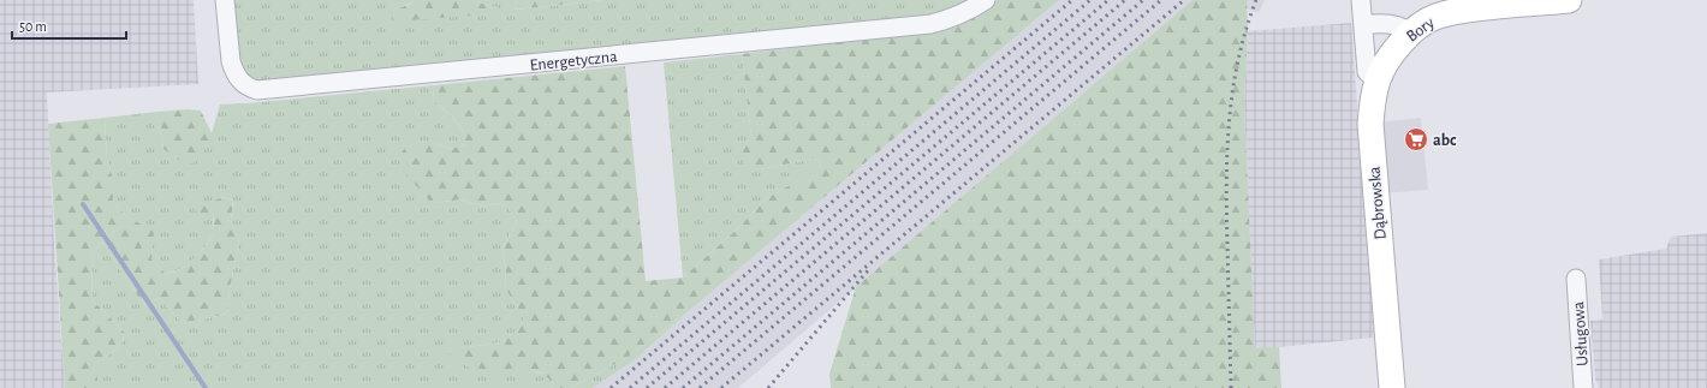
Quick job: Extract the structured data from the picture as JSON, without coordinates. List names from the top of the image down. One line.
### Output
{"streets":{"street":["Bory","Energetyczna","Dąbrowska","Usługowa"]},"crossings":[["Bory","Dąbrowska"]],"places":{"supermarket":["abc"]},"scale_bar":"50 m"}
